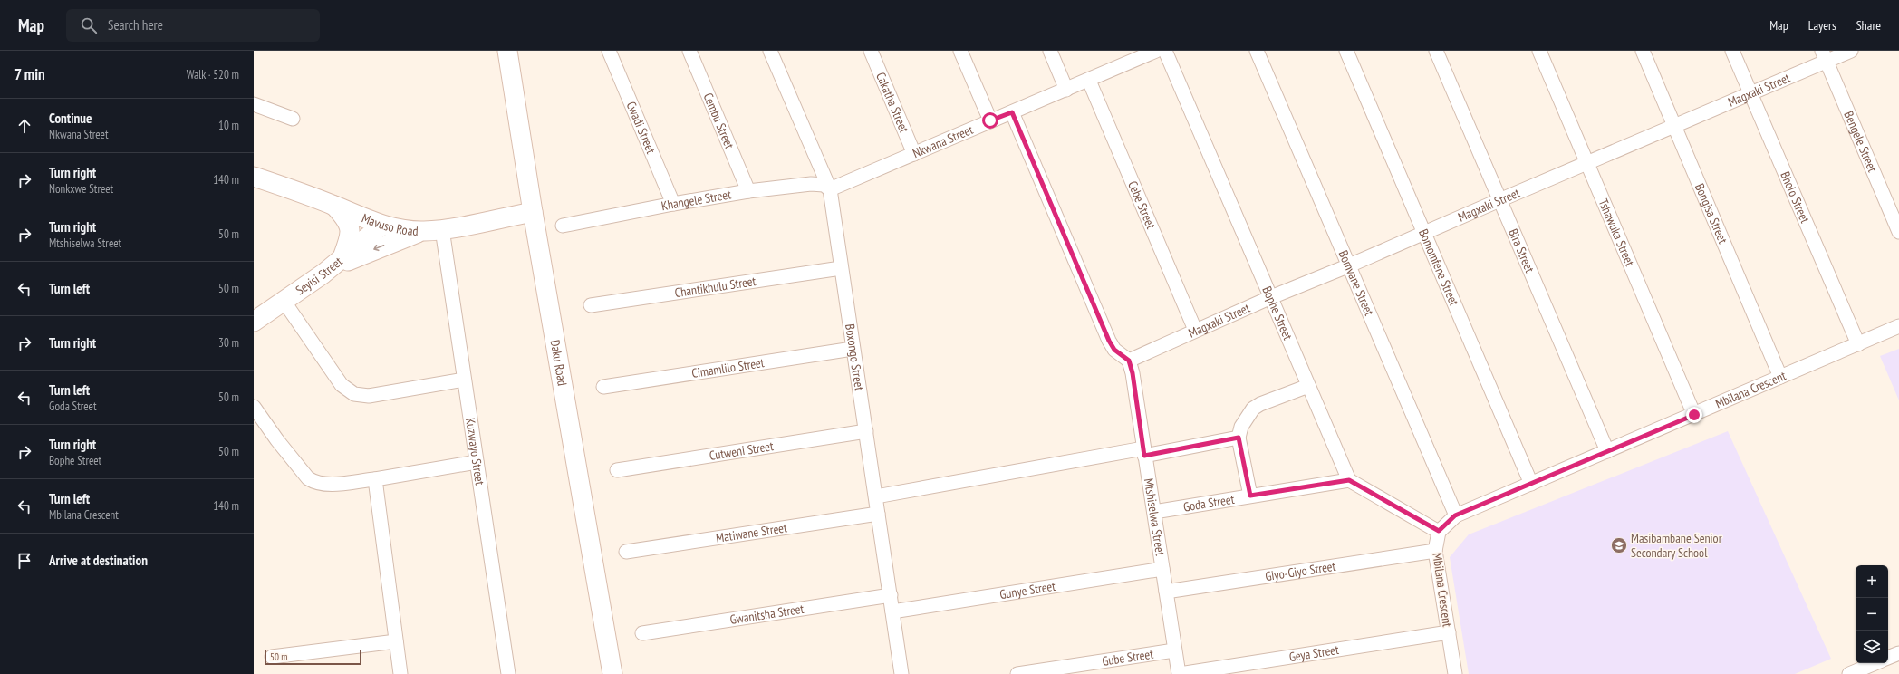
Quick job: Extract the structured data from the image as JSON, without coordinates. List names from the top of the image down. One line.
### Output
{"streets":{"street":["Magxaki Street","Cakatha Street","Cembu Street","Cwadi Street","Nkwana Street","Bengele Street","Bholo Street","Khangele Street","Cebe Street","Bongisa Street","Mavuso Road","Tshawuka Street","Bira Street","Bomomfene Street","Seyisi Street","Bomvane Street","Chantikhulu Street","Bophe Street","Boxongo Street","Daku Road","Cimamlilo Street","Mbilana Crescent","Cutweni Street","Kuzwayo Street","Goda Street","Mtshiselwa Street","Matiwane Street","Giyo-Giyo Street","Gunye Street","Gwanitsha Street","Geya Street","Gube Street"]},"crossings":[["Magxaki Street","Bengele Street"],["Magxaki Street","Bholo Street"],["Magxaki Street","Cebe Street"],["Magxaki Street","Bongisa Street"],["Magxaki Street","Tshawuka Street"],["Magxaki Street","Bira Street"],["Magxaki Street","Bomomfene Street"],["Magxaki Street","Bomvane Street"],["Magxaki Street","Bophe Street"],["Magxaki Street","Mtshiselwa Street"],["Cakatha Street","Nkwana Street"],["Cembu Street","Khangele Street"],["Cwadi Street","Khangele Street"],["Nkwana Street","Khangele Street"],["Nkwana Street","Cebe Street"],["Nkwana Street","Boxongo Street"],["Bholo Street","Mbilana Crescent"],["Khangele Street","Boxongo Street"],["Bongisa Street","Mbilana Crescent"],["Mavuso Road","Seyisi Street"],["Mavuso Road","Daku Road"],["Mavuso Road","Kuzwayo Street"],["Tshawuka Street","Mbilana Crescent"],["Bira Street","Mbilana Crescent"],["Bomomfene Street","Mbilana Crescent"],["Bomvane Street","Mbilana Crescent"],["Chantikhulu Street","Boxongo Street"],["Bophe Street","Goda Street"],["Boxongo Street","Cimamlilo Street"],["Boxongo Street","Cutweni Street"],["Boxongo Street","Matiwane Street"],["Boxongo Street","Gunye Street"],["Boxongo Street","Gwanitsha Street"],["Mbilana Crescent","Giyo-Giyo Street"],["Mbilana Crescent","Geya Street"],["Goda Street","Mtshiselwa Street"],["Mtshiselwa Street","Giyo-Giyo Street"],["Mtshiselwa Street","Gunye Street"],["Mtshiselwa Street","Geya Street"],["Mtshiselwa Street","Gube Street"]],"places":{"school or university":["Masibambane Senior Secondary School"]},"scale_bar":"50 m","page":{"header":"Map","search":"Search here","nav":["Map","Layers","Share"],"heading":["7 min","Walk · 520 m"],"list":[["Continue","Nkwana Street","10 m"],["Turn right","Nonkxwe Street","140 m"],["Turn right","Mtshiselwa Street","50 m"],["Turn left","50 m"],["Turn right","30 m"],["Turn left","Goda Street","50 m"],["Turn right","Bophe Street","50 m"],["Turn left","Mbilana Crescent","140 m"],"Arrive at destination"],"map_buttons":["+","−"],"scale":"50 m"}}
